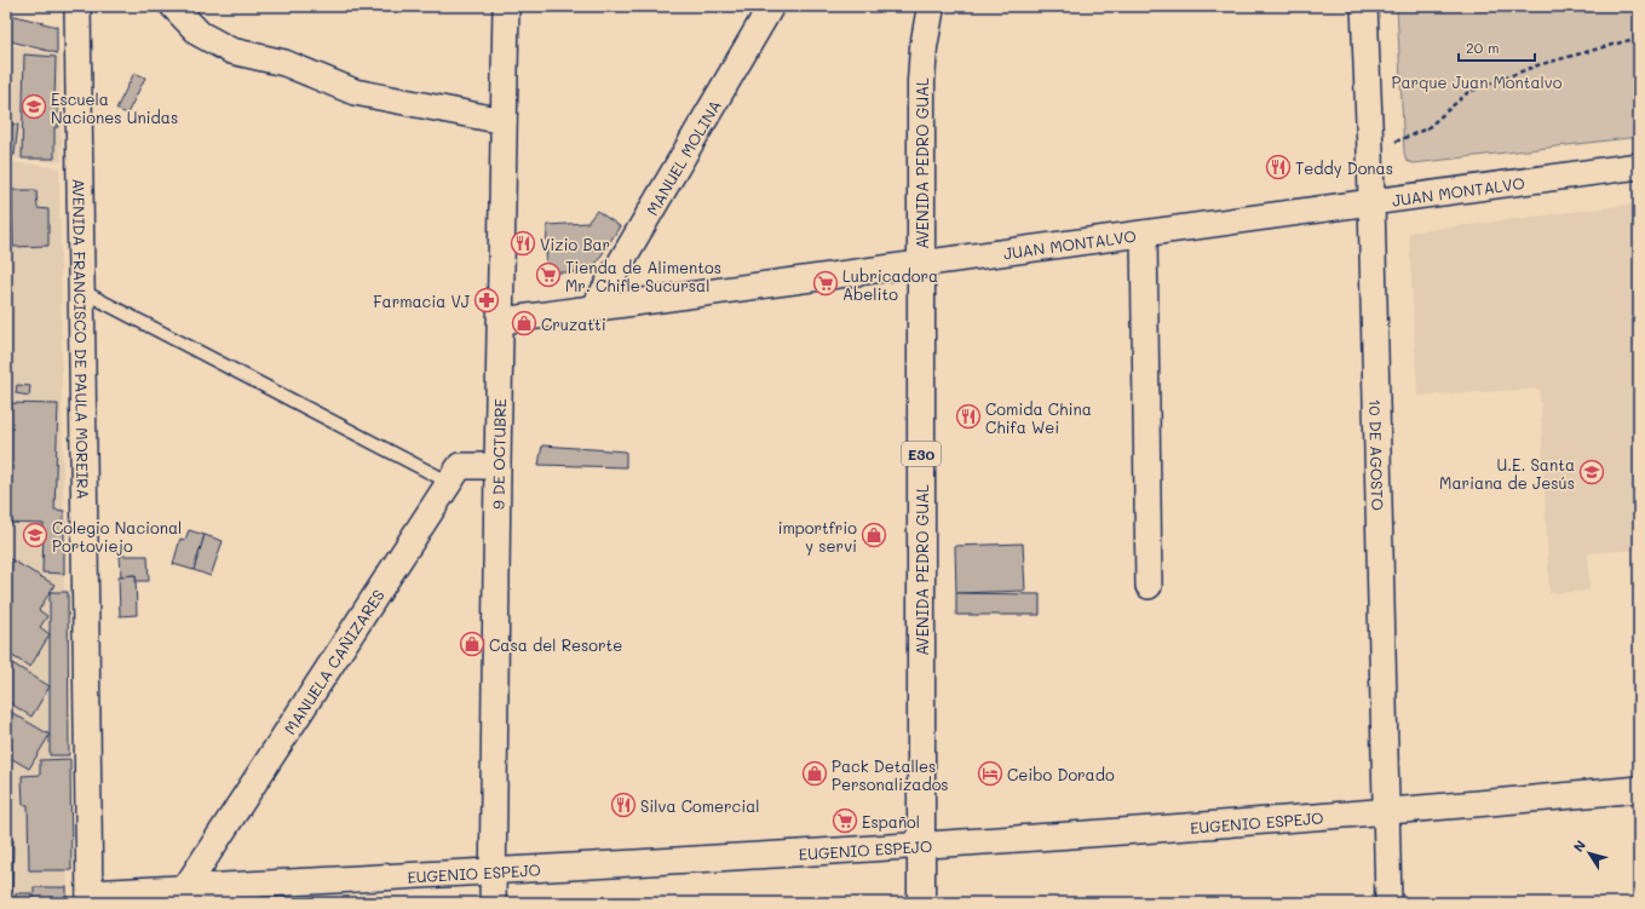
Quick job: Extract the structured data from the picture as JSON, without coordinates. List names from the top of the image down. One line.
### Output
{"streets":{"highway":["AVENIDA PEDRO GUAL","E30"],"street":["MANUEL MOLINA","JUAN MONTALVO","AVENIDA FRANCISCO DE PAULA MOREIRA","9 DE OCTUBRE","10 DE AGOSTO","MANUELA CAÑIZARES","EUGENIO ESPEJO"]},"crossings":[["MANUEL MOLINA","JUAN MONTALVO"],["AVENIDA PEDRO GUAL","JUAN MONTALVO"],["AVENIDA PEDRO GUAL","EUGENIO ESPEJO"],["JUAN MONTALVO","9 DE OCTUBRE"],["JUAN MONTALVO","10 DE AGOSTO"],["AVENIDA FRANCISCO DE PAULA MOREIRA","EUGENIO ESPEJO"],["9 DE OCTUBRE","MANUELA CAÑIZARES"],["9 DE OCTUBRE","EUGENIO ESPEJO"],["10 DE AGOSTO","EUGENIO ESPEJO"],["MANUELA CAÑIZARES","EUGENIO ESPEJO"]],"parks":["Parque Juan Montalvo"],"places":{"school or university":["Escuela Naciones Unidas","U.E. Santa Mariana de Jesús","Colegio Nacional Portoviejo"],"restaurant":["Teddy Donas","Vizio Bar","Comida China Chifa Wei","Silva Comercial"],"supermarket":["Tienda de Alimentos Mr. Chifle Sucursal","Lubricadora Abelito","Español"],"pharmacy":["Farmacia VJ"],"shop":["Cruzatti","importfrio y servi","Casa del Resorte","Pack Detalles Personalizados"],"hotel":["Ceibo Dorado"]},"scale_bar":"20 m","north":"top left"}
